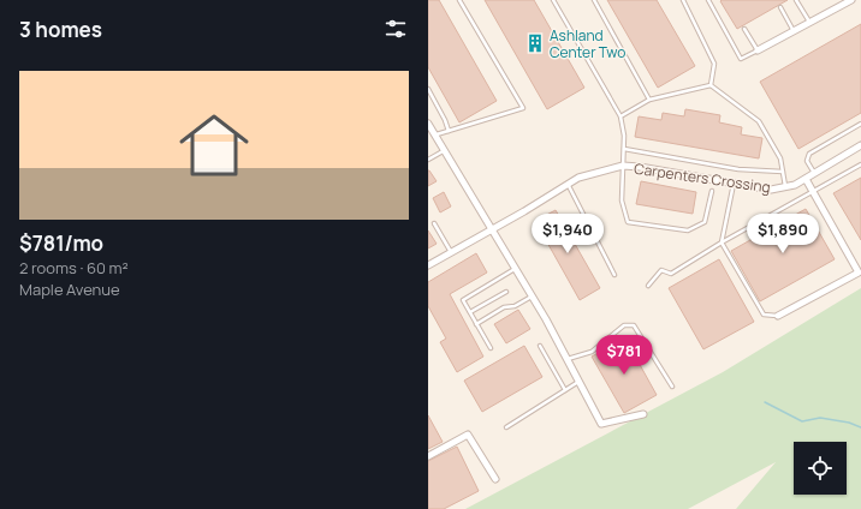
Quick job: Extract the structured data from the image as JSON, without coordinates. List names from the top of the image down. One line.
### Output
{"streets":{"street":["Carpenters Crossing"]},"places":{"building":["Ashland Center Two"]},"page":{"heading":"3 homes","list":[{"name":"$781/mo","note":"2 rooms · 60 m² · Maple Avenue"}],"price":["$1,940","$1,890","$781"]}}
